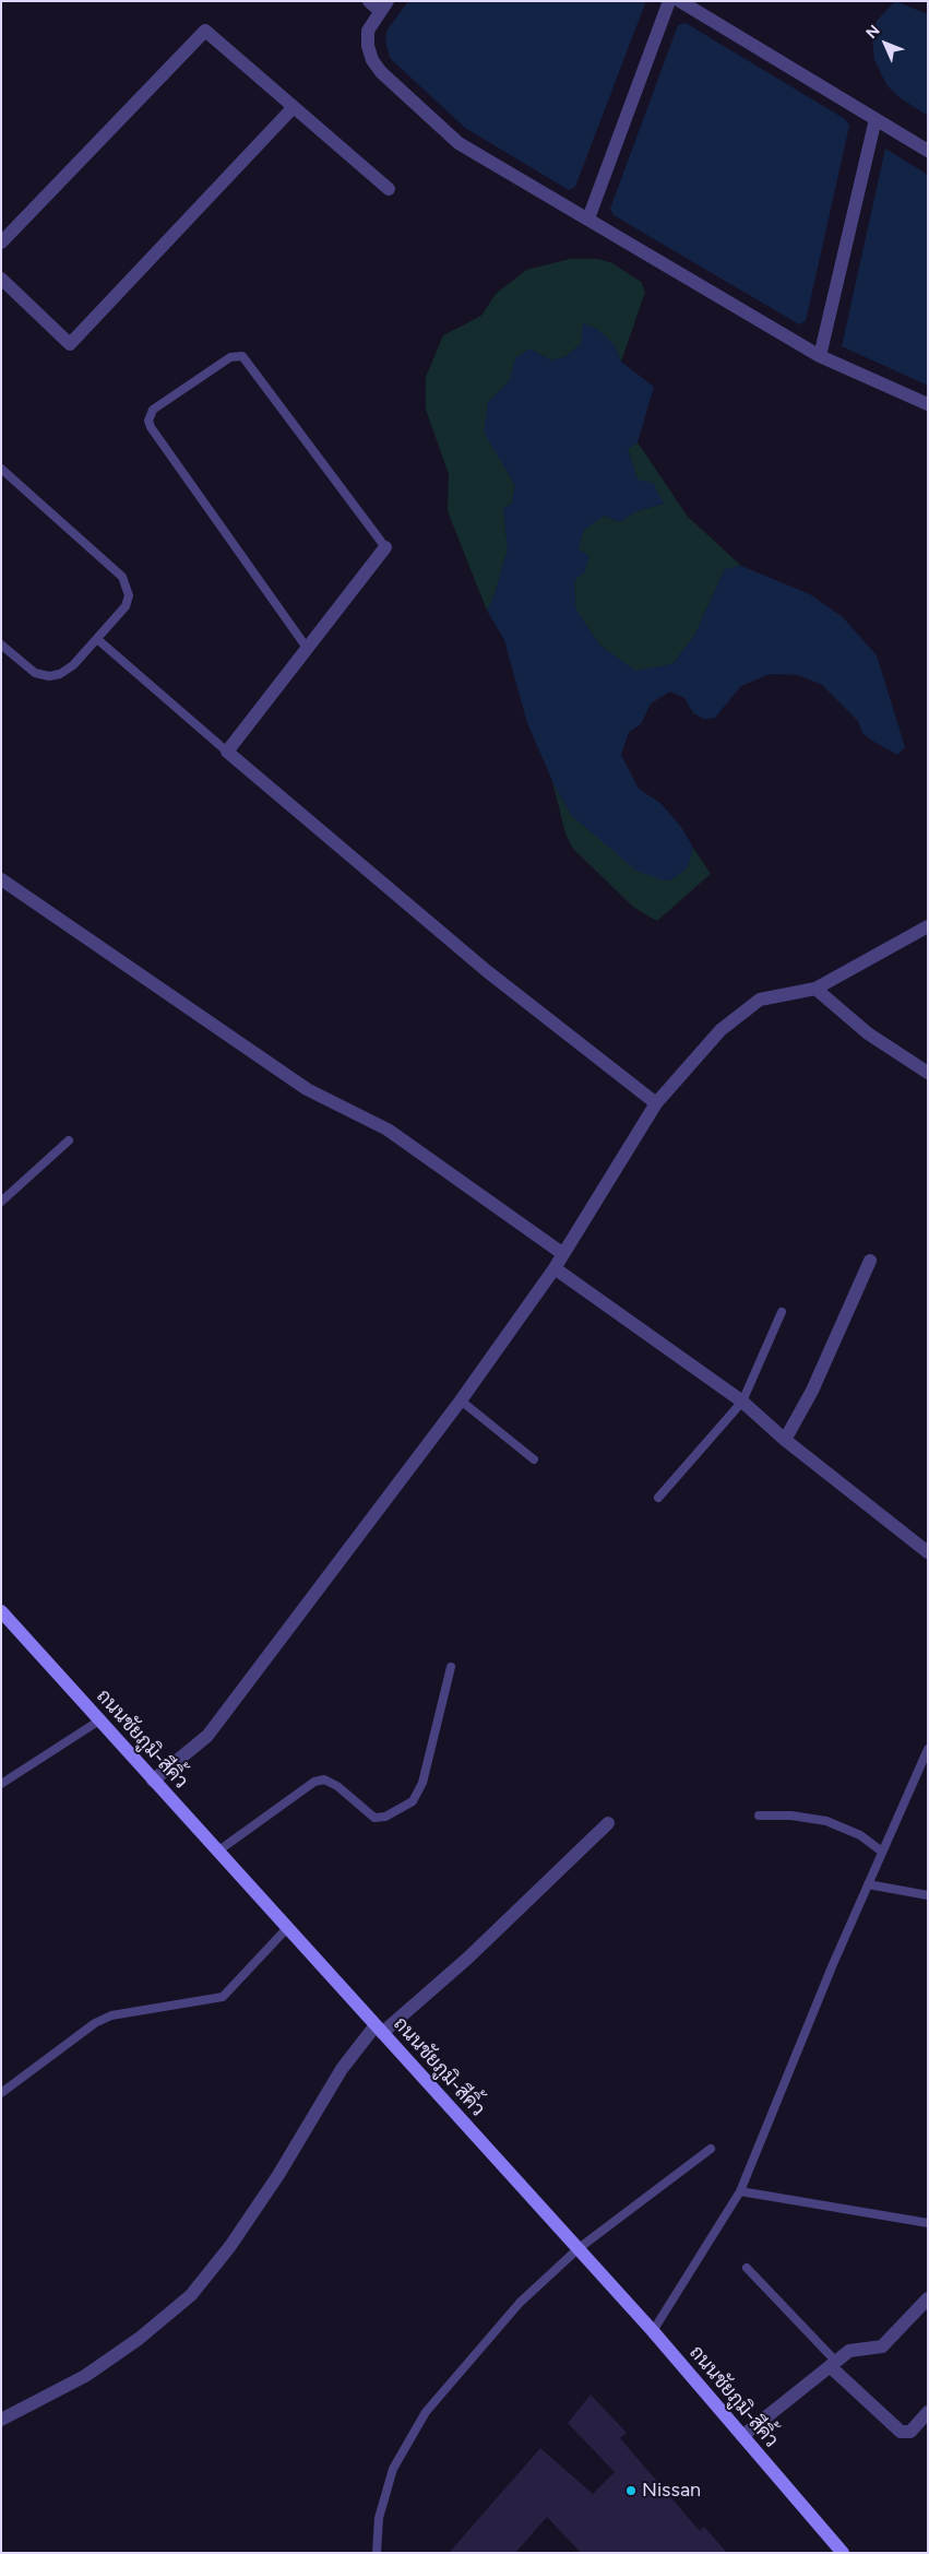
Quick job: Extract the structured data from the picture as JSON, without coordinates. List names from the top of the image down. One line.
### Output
{"streets":{"main road":["ถนนชัยภูมิ-สีคิ้ว"]},"places":["Nissan"],"north":"top left"}
